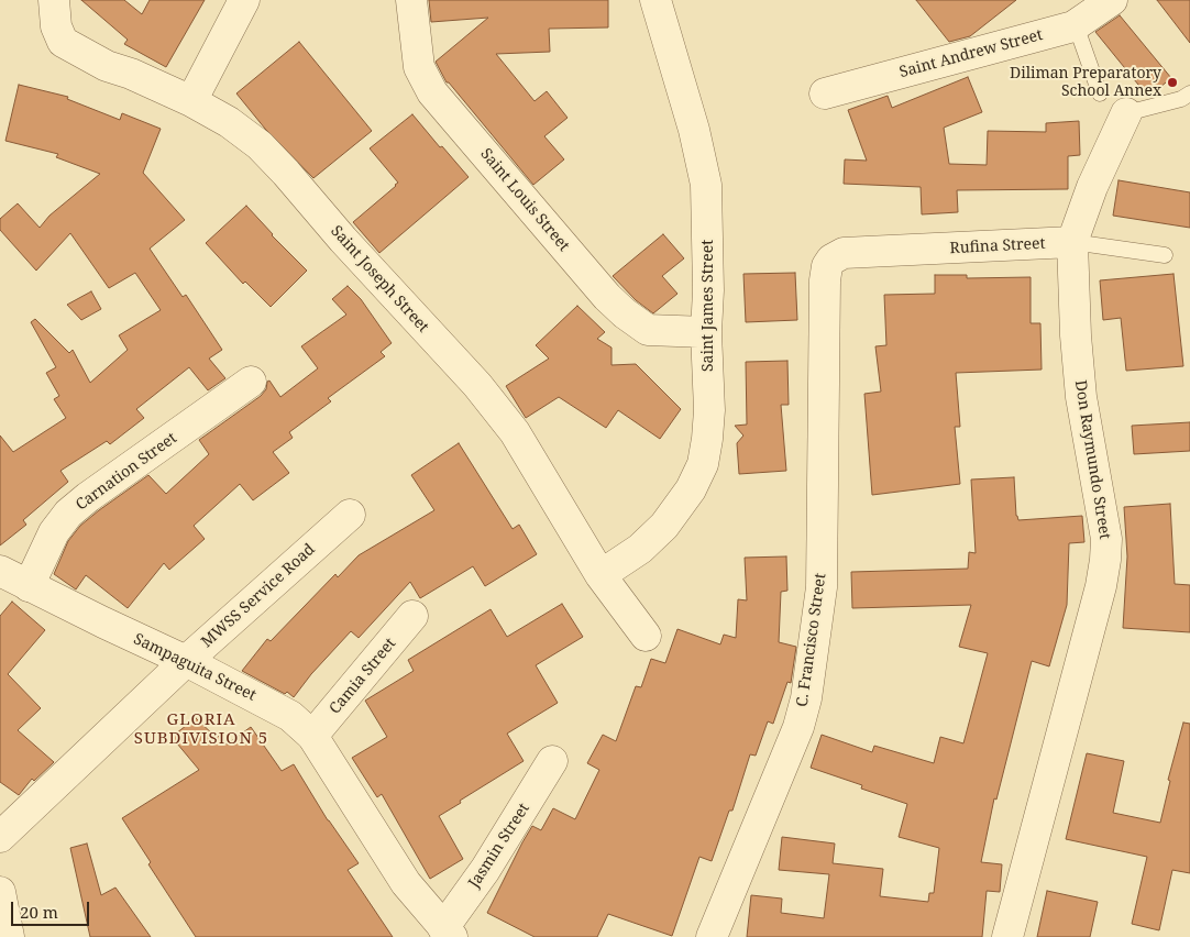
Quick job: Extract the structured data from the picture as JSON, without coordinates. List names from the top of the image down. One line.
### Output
{"streets":{"street":["Saint Andrew Street","Saint Louis Street","Rufina Street","Saint Joseph Street","Saint James Street","Don Raymundo Street","Carnation Street","MWSS Service Road","C. Francisco Street","Sampaguita Street","Camia Street","Jasmin Street"]},"crossings":[["Saint Louis Street","Saint James Street"],["Rufina Street","Don Raymundo Street"],["Rufina Street","C. Francisco Street"],["Saint Joseph Street","Saint James Street"],["Carnation Street","Sampaguita Street"],["MWSS Service Road","Sampaguita Street"],["Sampaguita Street","Camia Street"],["Sampaguita Street","Jasmin Street"]],"districts":["GLORIA SUBDIVISION 5"],"places":["Diliman Preparatory School Annex"],"scale_bar":"20 m"}
